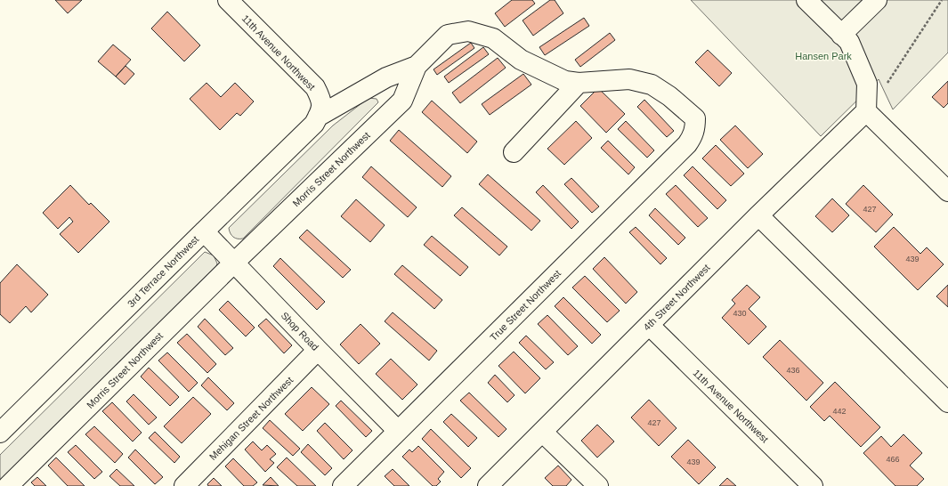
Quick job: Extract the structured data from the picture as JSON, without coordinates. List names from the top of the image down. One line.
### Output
{"streets":{"street":["11th Avenue Northwest","Morris Street Northwest","3rd Terrace Northwest","4th Street Northwest","True Street Northwest","Shop Road","Mehigan Street Northwest"]},"crossings":[["11th Avenue Northwest","3rd Terrace Northwest"],["11th Avenue Northwest","4th Street Northwest"],["Morris Street Northwest","True Street Northwest"],["Morris Street Northwest","Shop Road"],["3rd Terrace Northwest","Shop Road"],["True Street Northwest","Shop Road"],["Shop Road","Mehigan Street Northwest"]],"parks":["Hansen Park"],"house_numbers":["427","439","430","436","442","427","466","439"]}
